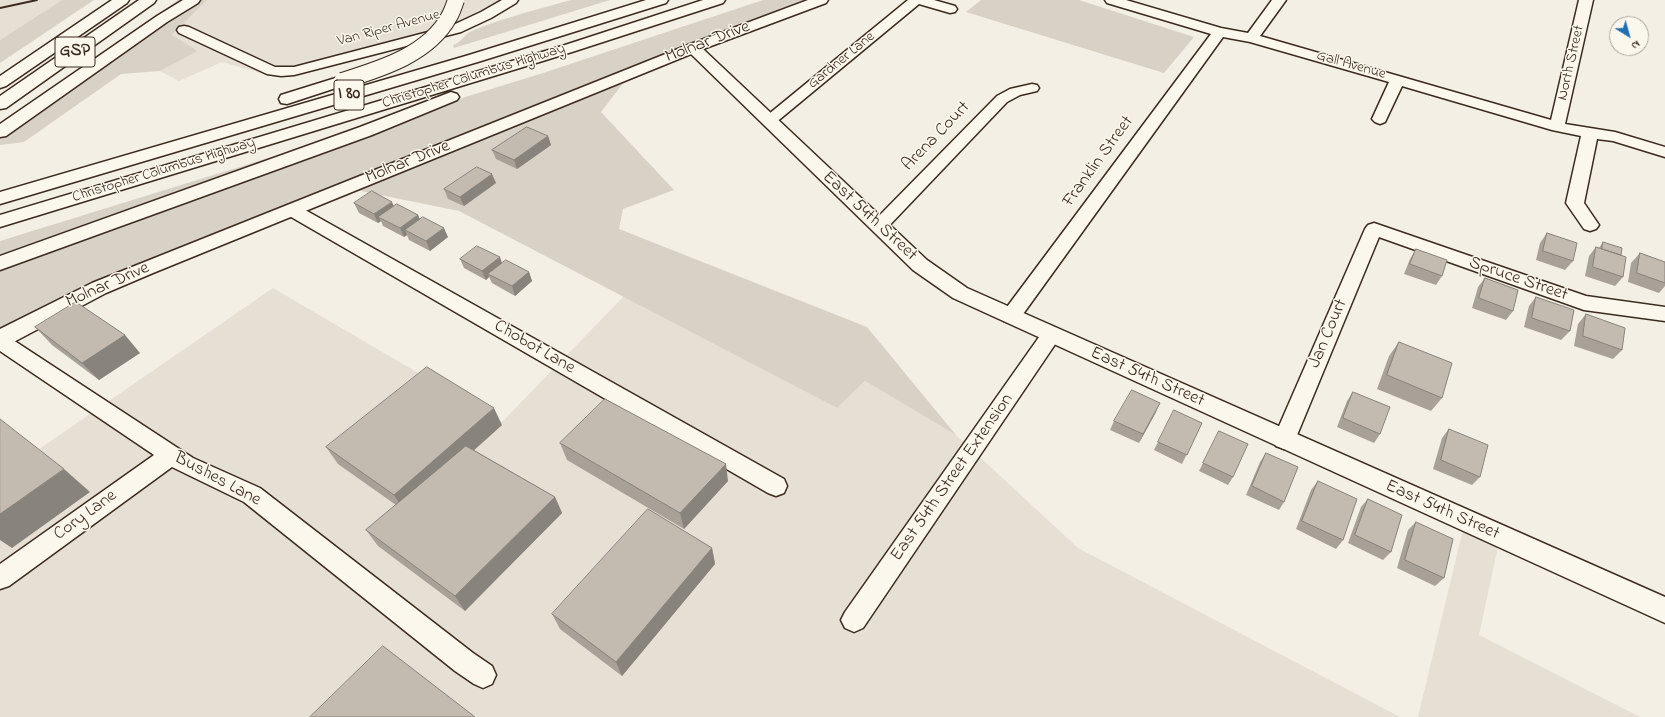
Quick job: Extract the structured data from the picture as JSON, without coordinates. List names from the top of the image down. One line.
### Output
{"streets":{"main road":["Molnar Drive","GSP","Christopher Columbus Highway","I 80","East 54th Street"],"street":["Van Riper Avenue","Gardner Lane","North Street","Gall Avenue","Arena Court","Franklin Street","Spruce Street","Jan Court","Chobot Lane","East 54th Street Extension","Bushes Lane","Cory Lane"]},"crossings":[["Molnar Drive","East 54th Street"],["Molnar Drive","Chobot Lane"],["Molnar Drive","Bushes Lane"],["Gardner Lane","East 54th Street"],["North Street","Gall Avenue"],["Gall Avenue","Franklin Street"],["Arena Court","East 54th Street"],["Franklin Street","East 54th Street"],["East 54th Street","Jan Court"],["East 54th Street","East 54th Street Extension"],["Spruce Street","Jan Court"],["Bushes Lane","Cory Lane"]],"north":"bottom right"}
